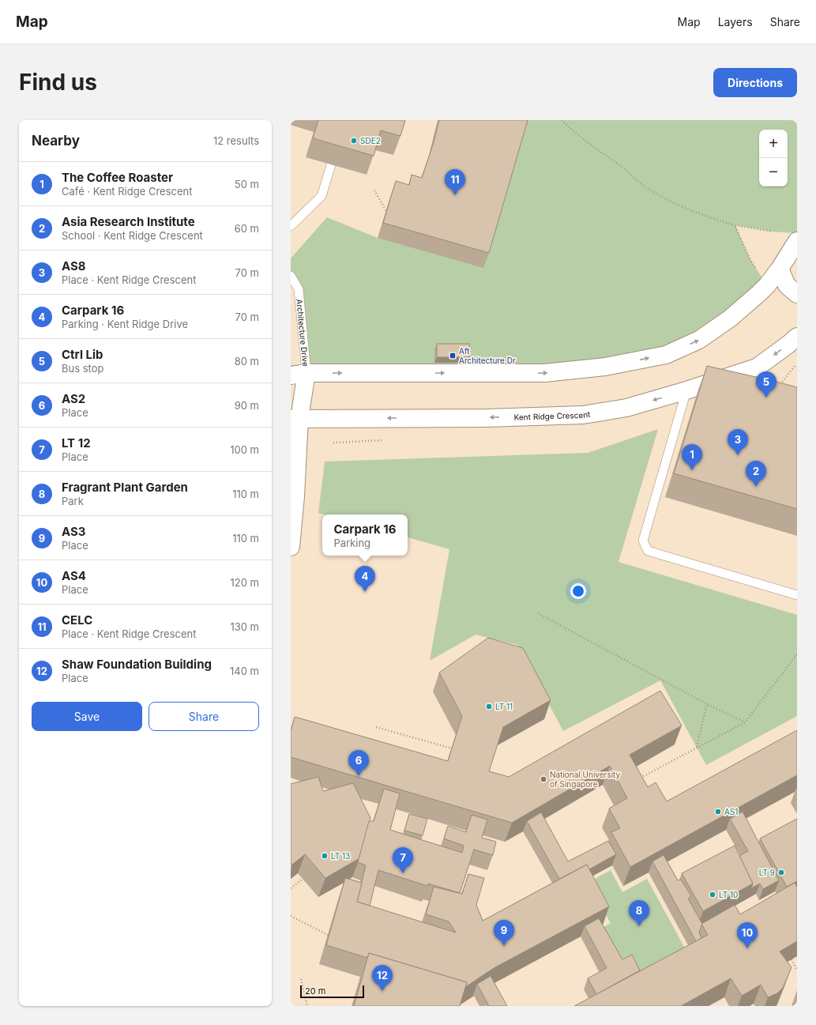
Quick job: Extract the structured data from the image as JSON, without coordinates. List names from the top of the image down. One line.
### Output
{"streets":{"street":["Kent Ridge Crescent"],"lane":["Architecture Drive"]},"places":{"other":["SDE2","LT 11","National University of Singapore","AS1","LT 13","LT 9","LT 10"],"transit":["Aft Architecture Dr"]},"scale_bar":"20 m","page":{"header":"Map","nav":["Map","Layers","Share"],"buttons":["Directions",["Save","Share"]],"title":"Find us","heading":["Nearby","12 results"],"map_buttons":["+","−"],"list":[{"mark":"1","name":"The Coffee Roaster","note":"Café · Kent Ridge Crescent","value":"50 m"},{"mark":"2","name":"Asia Research Institute","note":"School · Kent Ridge Crescent","value":"60 m"},{"mark":"3","name":"AS8","note":"Place · Kent Ridge Crescent","value":"70 m"},{"mark":"4","name":"Carpark 16","note":"Parking · Kent Ridge Drive","value":"70 m"},{"mark":"5","name":"Ctrl Lib","note":"Bus stop","value":"80 m"},{"mark":"6","name":"AS2","note":"Place","value":"90 m"},{"mark":"7","name":"LT 12","note":"Place","value":"100 m"},{"mark":"8","name":"Fragrant Plant Garden","note":"Park","value":"110 m"},{"mark":"9","name":"AS3","note":"Place","value":"110 m"},{"mark":"10","name":"AS4","note":"Place","value":"120 m"},{"mark":"11","name":"CELC","note":"Place · Kent Ridge Crescent","value":"130 m"},{"mark":"12","name":"Shaw Foundation Building","note":"Place","value":"140 m"}],"pins":["11","5","3","1","2","4","6","7","8","9","10","12"],"popup":["Carpark 16","Parking"],"scale":"20 m"}}
